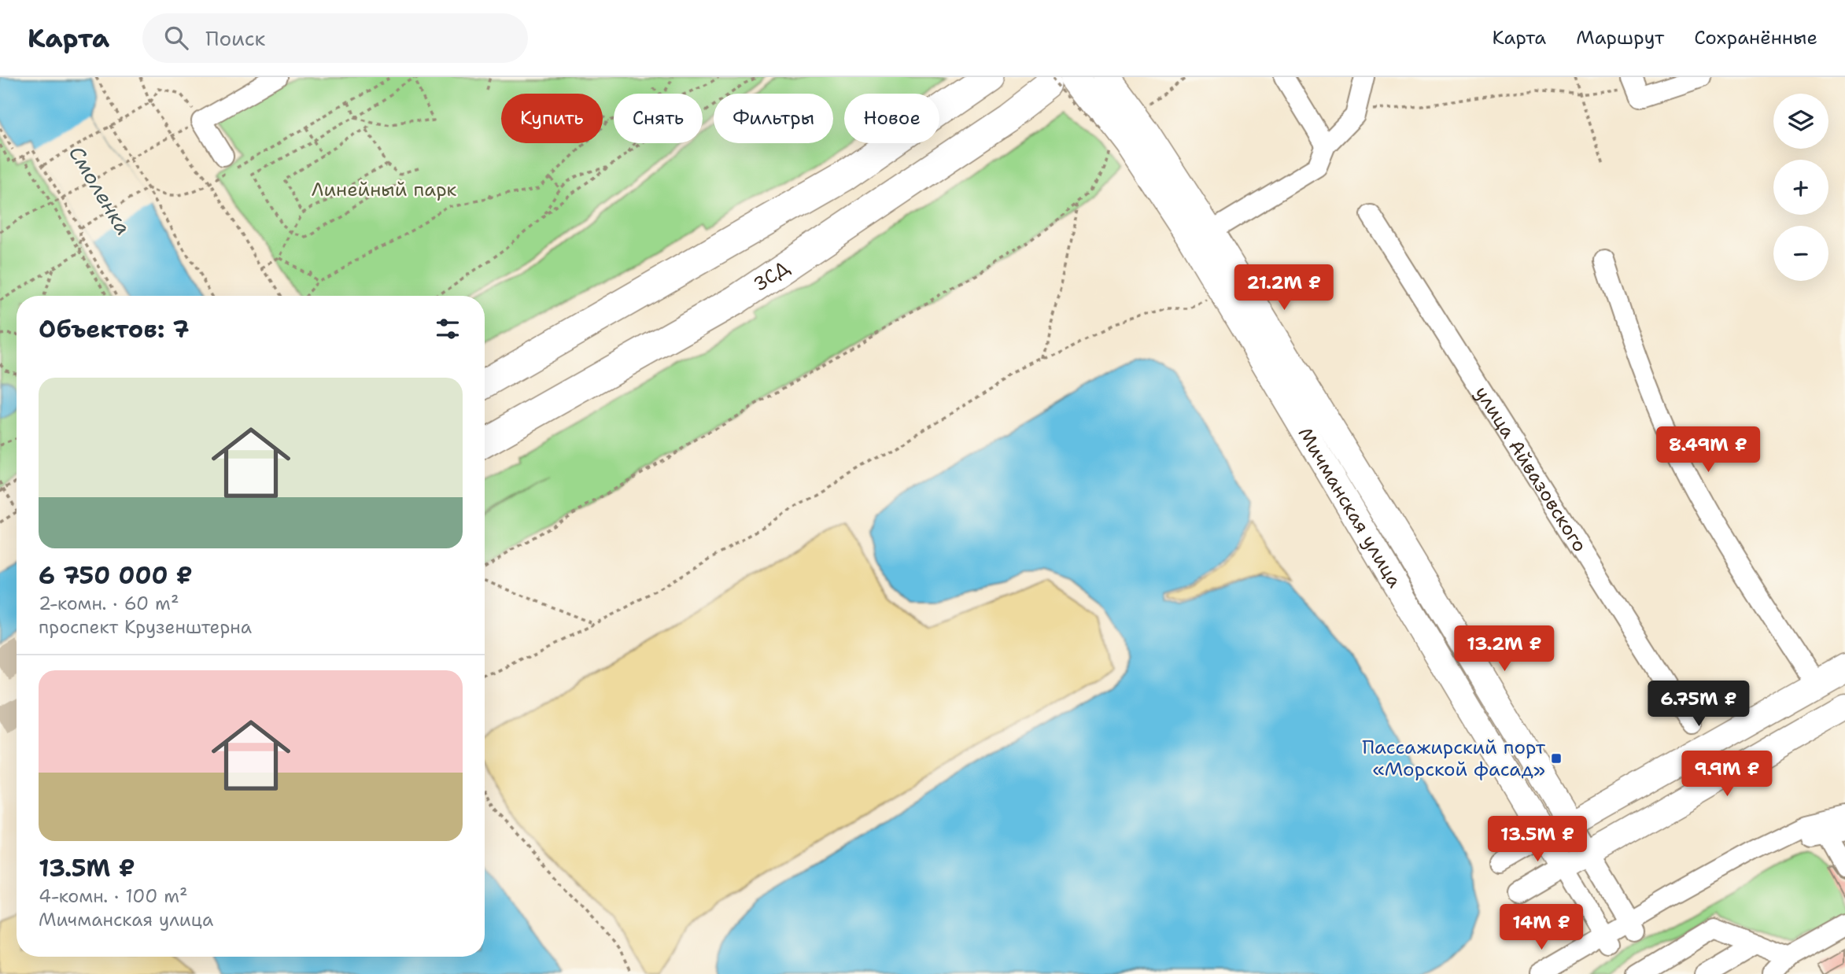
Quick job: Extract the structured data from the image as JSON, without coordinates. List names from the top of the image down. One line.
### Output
{"streets":{"highway":["ЗСД"],"main road":["Мичманская улица"],"street":["улица Айвазовского"]},"crossings":[["ЗСД","Мичманская улица"]],"water":["Смоленка"],"parks":["Линейный парк"],"places":{"transit":["Пассажирский порт «Морской фасад»"]},"page":{"header":"Карта","search":"Поиск","nav":["Карта","Маршрут","Сохранённые"],"map_buttons":["+","−"],"chip":["Купить","Снять","Фильтры","Новое"],"price":["21.2M ₽","8.49M ₽","13.2M ₽","6.75M ₽","9.9M ₽","13.5M ₽","14M ₽"],"heading":"Объектов: 7","list":[{"name":"6 750 000 ₽","note":"2-комн. · 60 m² · проспект Крузенштерна"},{"name":"13.5M ₽","note":"4-комн. · 100 m² · Мичманская улица"}]}}
